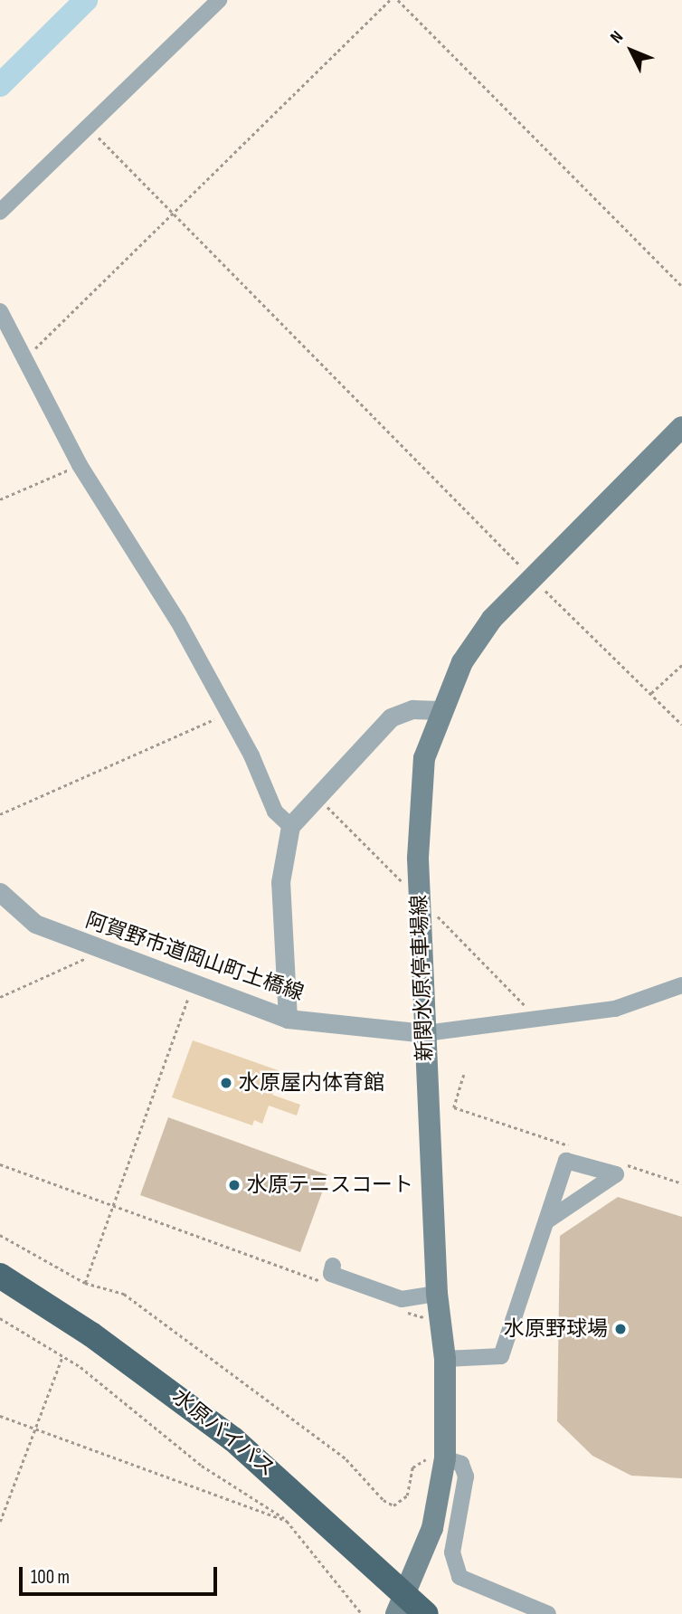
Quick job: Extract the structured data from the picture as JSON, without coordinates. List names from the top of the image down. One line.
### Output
{"streets":{"highway":["水原バイパス"],"main road":["新関水原停車場線"],"street":["阿賀野市道岡山町土橋線"]},"crossings":[["阿賀野市道岡山町土橋線","新関水原停車場線"],["新関水原停車場線","水原バイパス"]],"places":["水原屋内体育館","水原テニスコート","水原野球場"],"scale_bar":"100 m","north":"top left"}
